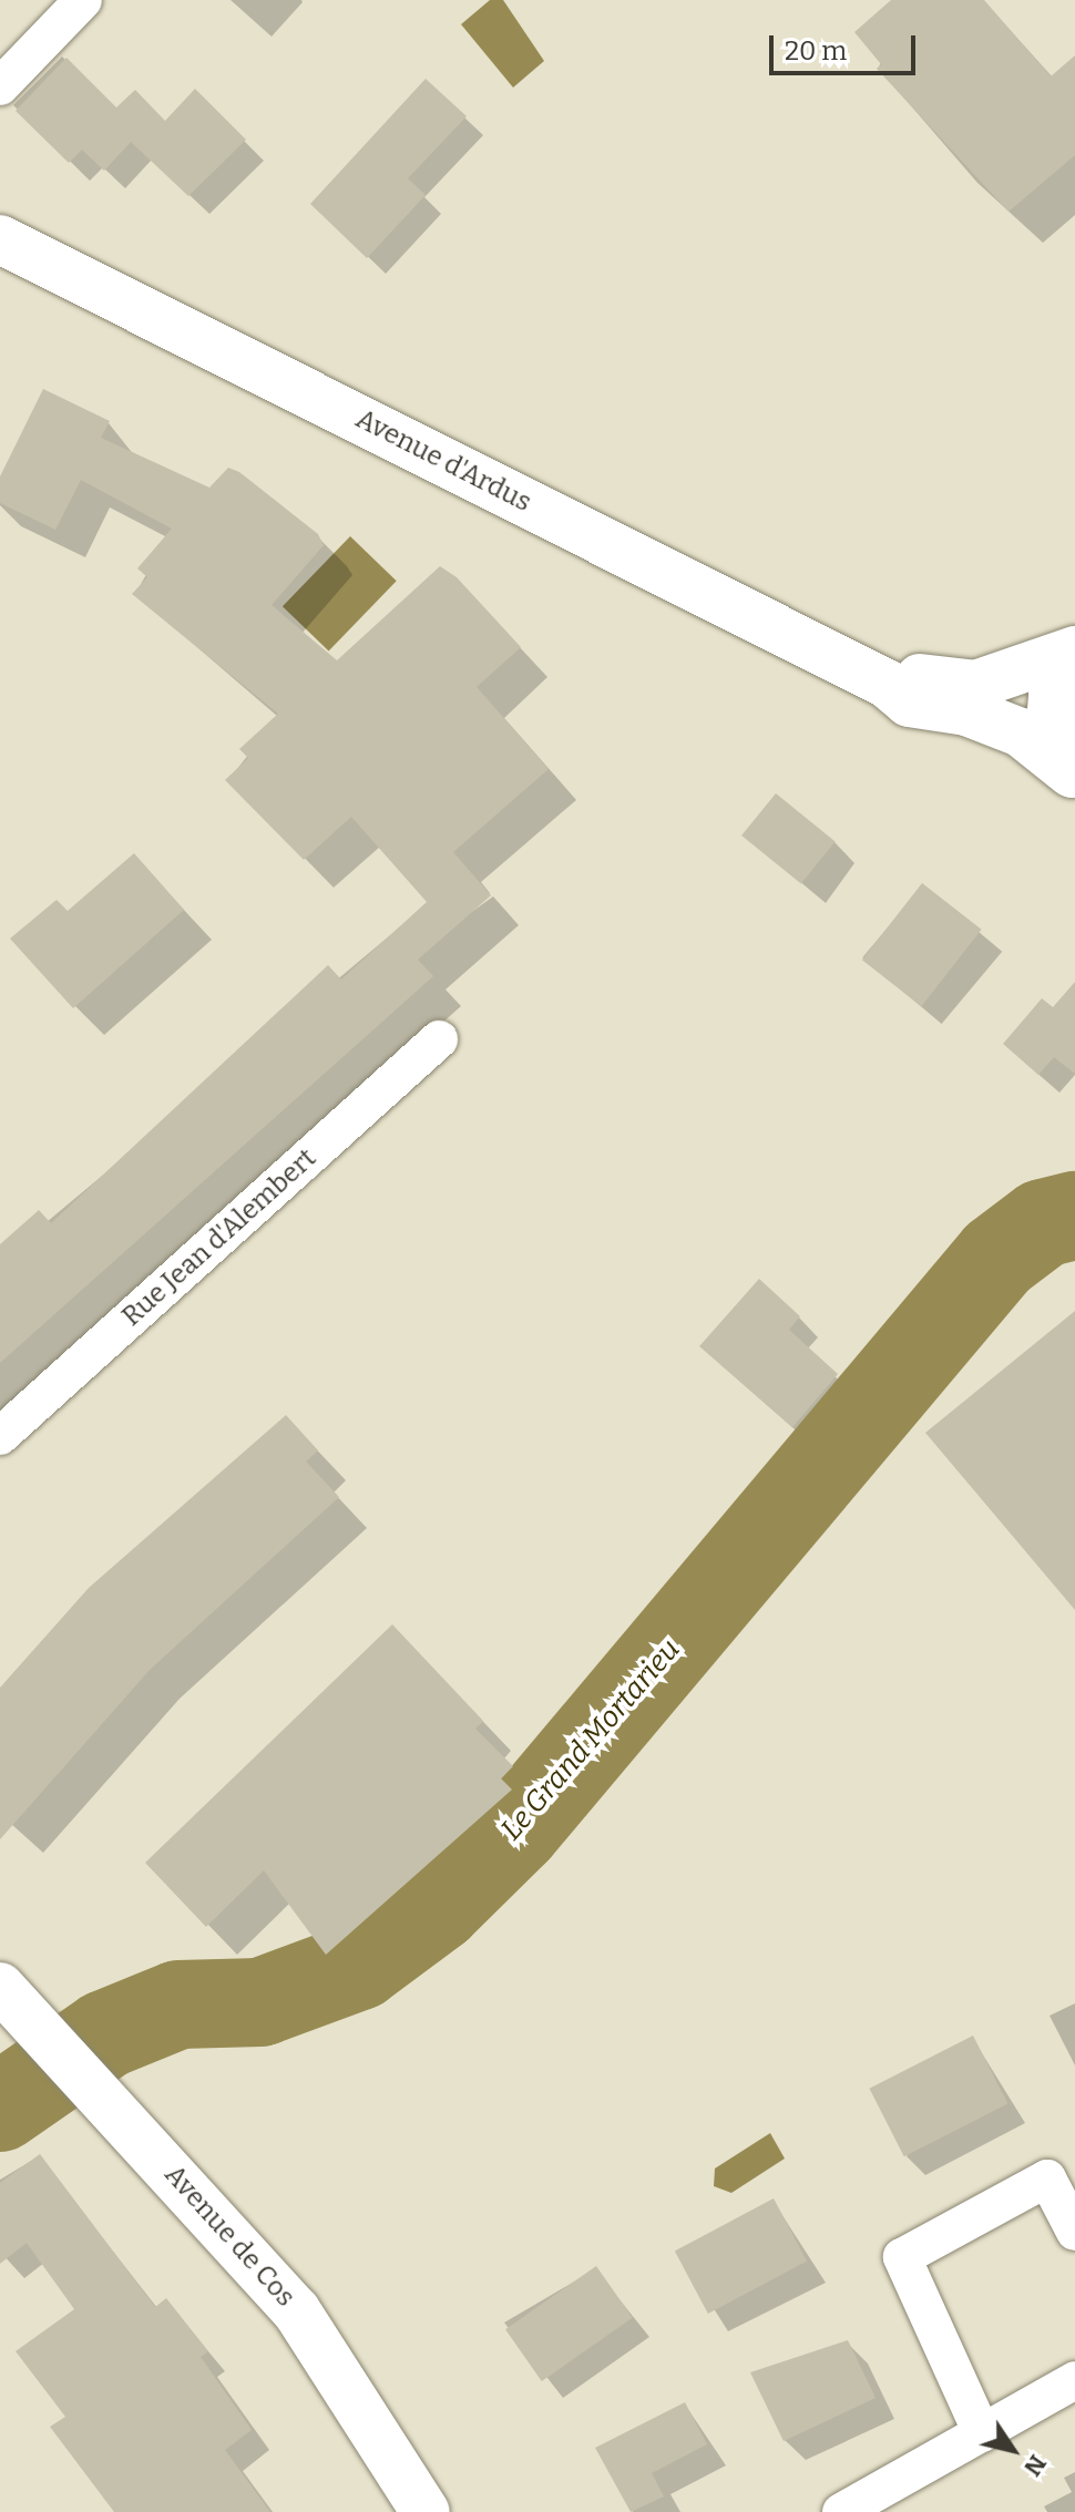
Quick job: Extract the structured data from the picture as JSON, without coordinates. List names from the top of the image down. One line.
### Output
{"streets":{"main road":["Avenue d'Ardus","Avenue de Cos"],"street":["Rue Jean d'Alembert"]},"water":["Le Grand Mortarieu"],"scale_bar":"20 m","north":"bottom right"}
